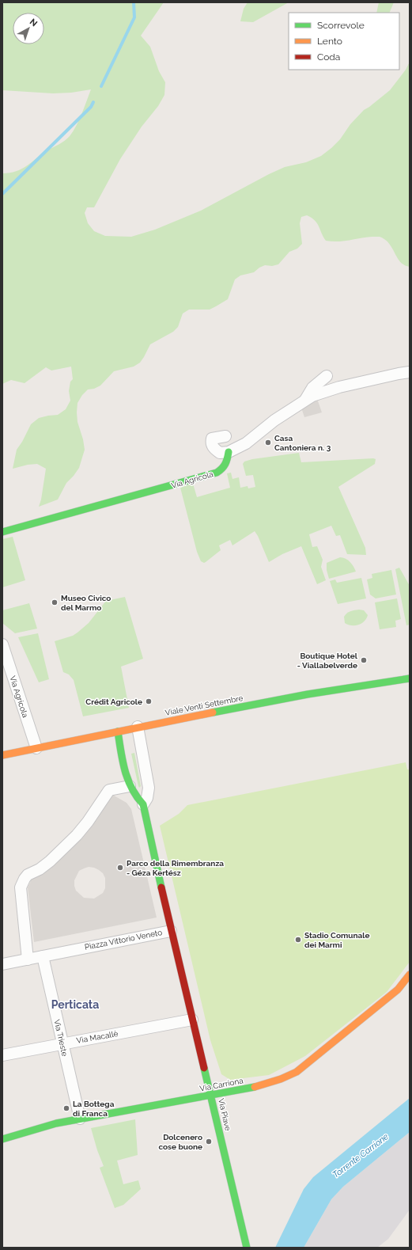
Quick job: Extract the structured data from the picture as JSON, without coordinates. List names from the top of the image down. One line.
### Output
{"streets":{"street":["Via Agricola","Viale Venti Settembre","Piazza Vittorio Veneto","Via Macallè","Via Trieste","Via Carriona","Via Piave"]},"crossings":[["Via Agricola","Viale Venti Settembre"],["Viale Venti Settembre","Piazza Vittorio Veneto"],["Piazza Vittorio Veneto","Via Trieste"],["Piazza Vittorio Veneto","Via Piave"],["Via Macallè","Via Trieste"],["Via Macallè","Via Piave"],["Via Trieste","Via Carriona"],["Via Carriona","Via Piave"]],"districts":["Perticata"],"water":["Torrente Carrione"],"places":["Casa Cantoniera n. 3","Museo Civico del Marmo","Boutique Hotel - Viallabelverde","Crédit Agricole","Parco della Rimembranza - Géza Kertész","Stadio Comunale dei Marmi","La Bottega di Franca","Dolcenero cose buone"],"legend":["Scorrevole","Lento","Coda"],"north":"top right"}
